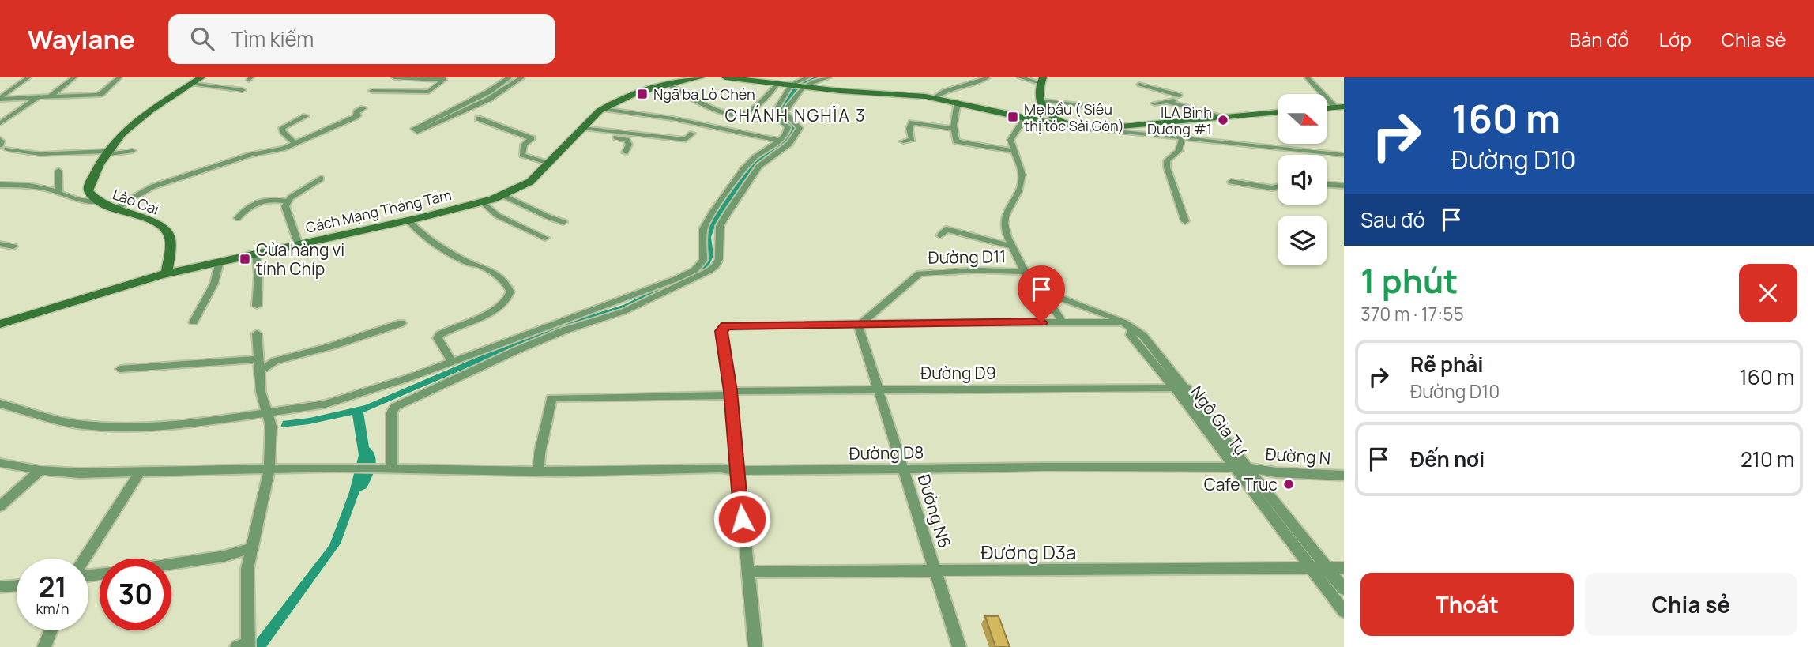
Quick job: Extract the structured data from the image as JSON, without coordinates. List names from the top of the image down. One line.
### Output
{"streets":{"main road":["Lào Cai","Cách Mạng Tháng Tám"],"street":["Đường D11","Đường D9","Ngô Gia Tự","Đường D8","Đường N","Đường N6","Đường D3a"]},"crossings":[["Lào Cai","Cách Mạng Tháng Tám"],["Đường D11","Đường N6"],["Đường D9","Ngô Gia Tự"],["Đường D9","Đường D8"],["Đường D9","Đường N6"],["Ngô Gia Tự","Đường D8"],["Ngô Gia Tự","Đường N"],["Ngô Gia Tự","Đường D3a"],["Đường D8","Đường N"],["Đường D8","Đường N6"],["Đường N6","Đường D3a"]],"districts":["CHÁNH NGHĨA 3"],"places":{"transit":["Ngã ba Lò Chén","Mẹ bầu ( Siêu thị tóc Sài Gòn)","Cửa hàng vi tính Chíp"],"other":["ILA Bình Dương #1","Cafe Truc"]},"north":"right","page":{"header":"Waylane","search":"Tìm kiếm","nav":["Bản đồ","Lớp","Chia sẻ"],"turn":["160 m","Đường D10"],"then":"Sau đó","heading":["1 phút","370 m · 17:55"],"list":[{"name":"Rẽ phải","note":"Đường D10","value":"160 m"},{"name":"Đến nơi","value":"210 m"}],"speed":"21 km/h","limit":"30","buttons":["Thoát","Chia sẻ"]}}
